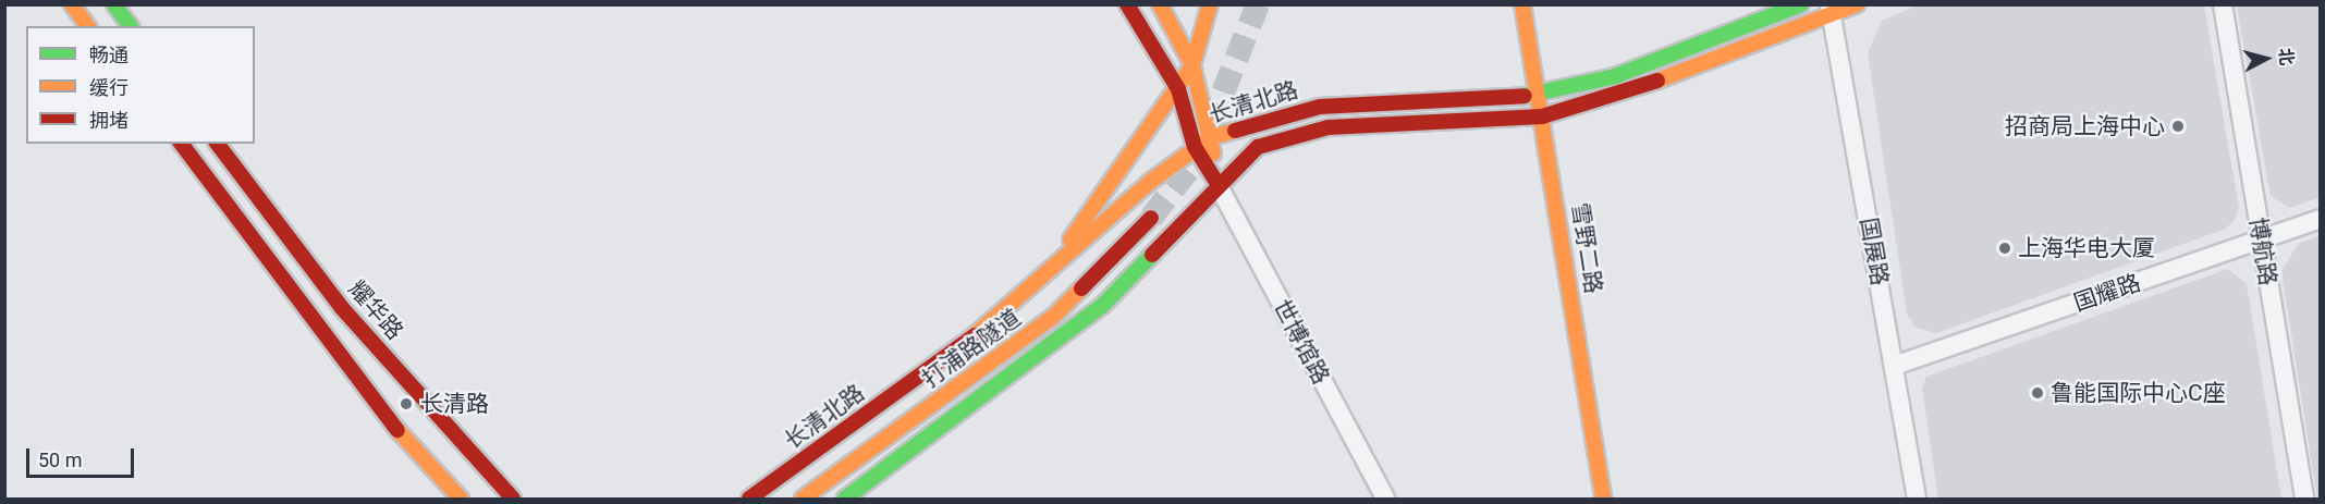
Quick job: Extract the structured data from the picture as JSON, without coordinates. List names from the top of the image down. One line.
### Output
{"streets":{"main road":["长清北路","雪野二路","耀华路","打浦路隧道"],"street":["国展路","博航路","国耀路","世博馆路"]},"crossings":[["长清北路","雪野二路"],["长清北路","国展路"],["长清北路","世博馆路"],["国展路","国耀路"],["博航路","国耀路"]],"places":["招商局上海中心","上海华电大厦","鲁能国际中心C座","长清路"],"legend":["畅通","缓行","拥堵"],"scale_bar":"50 m","north":"right"}
